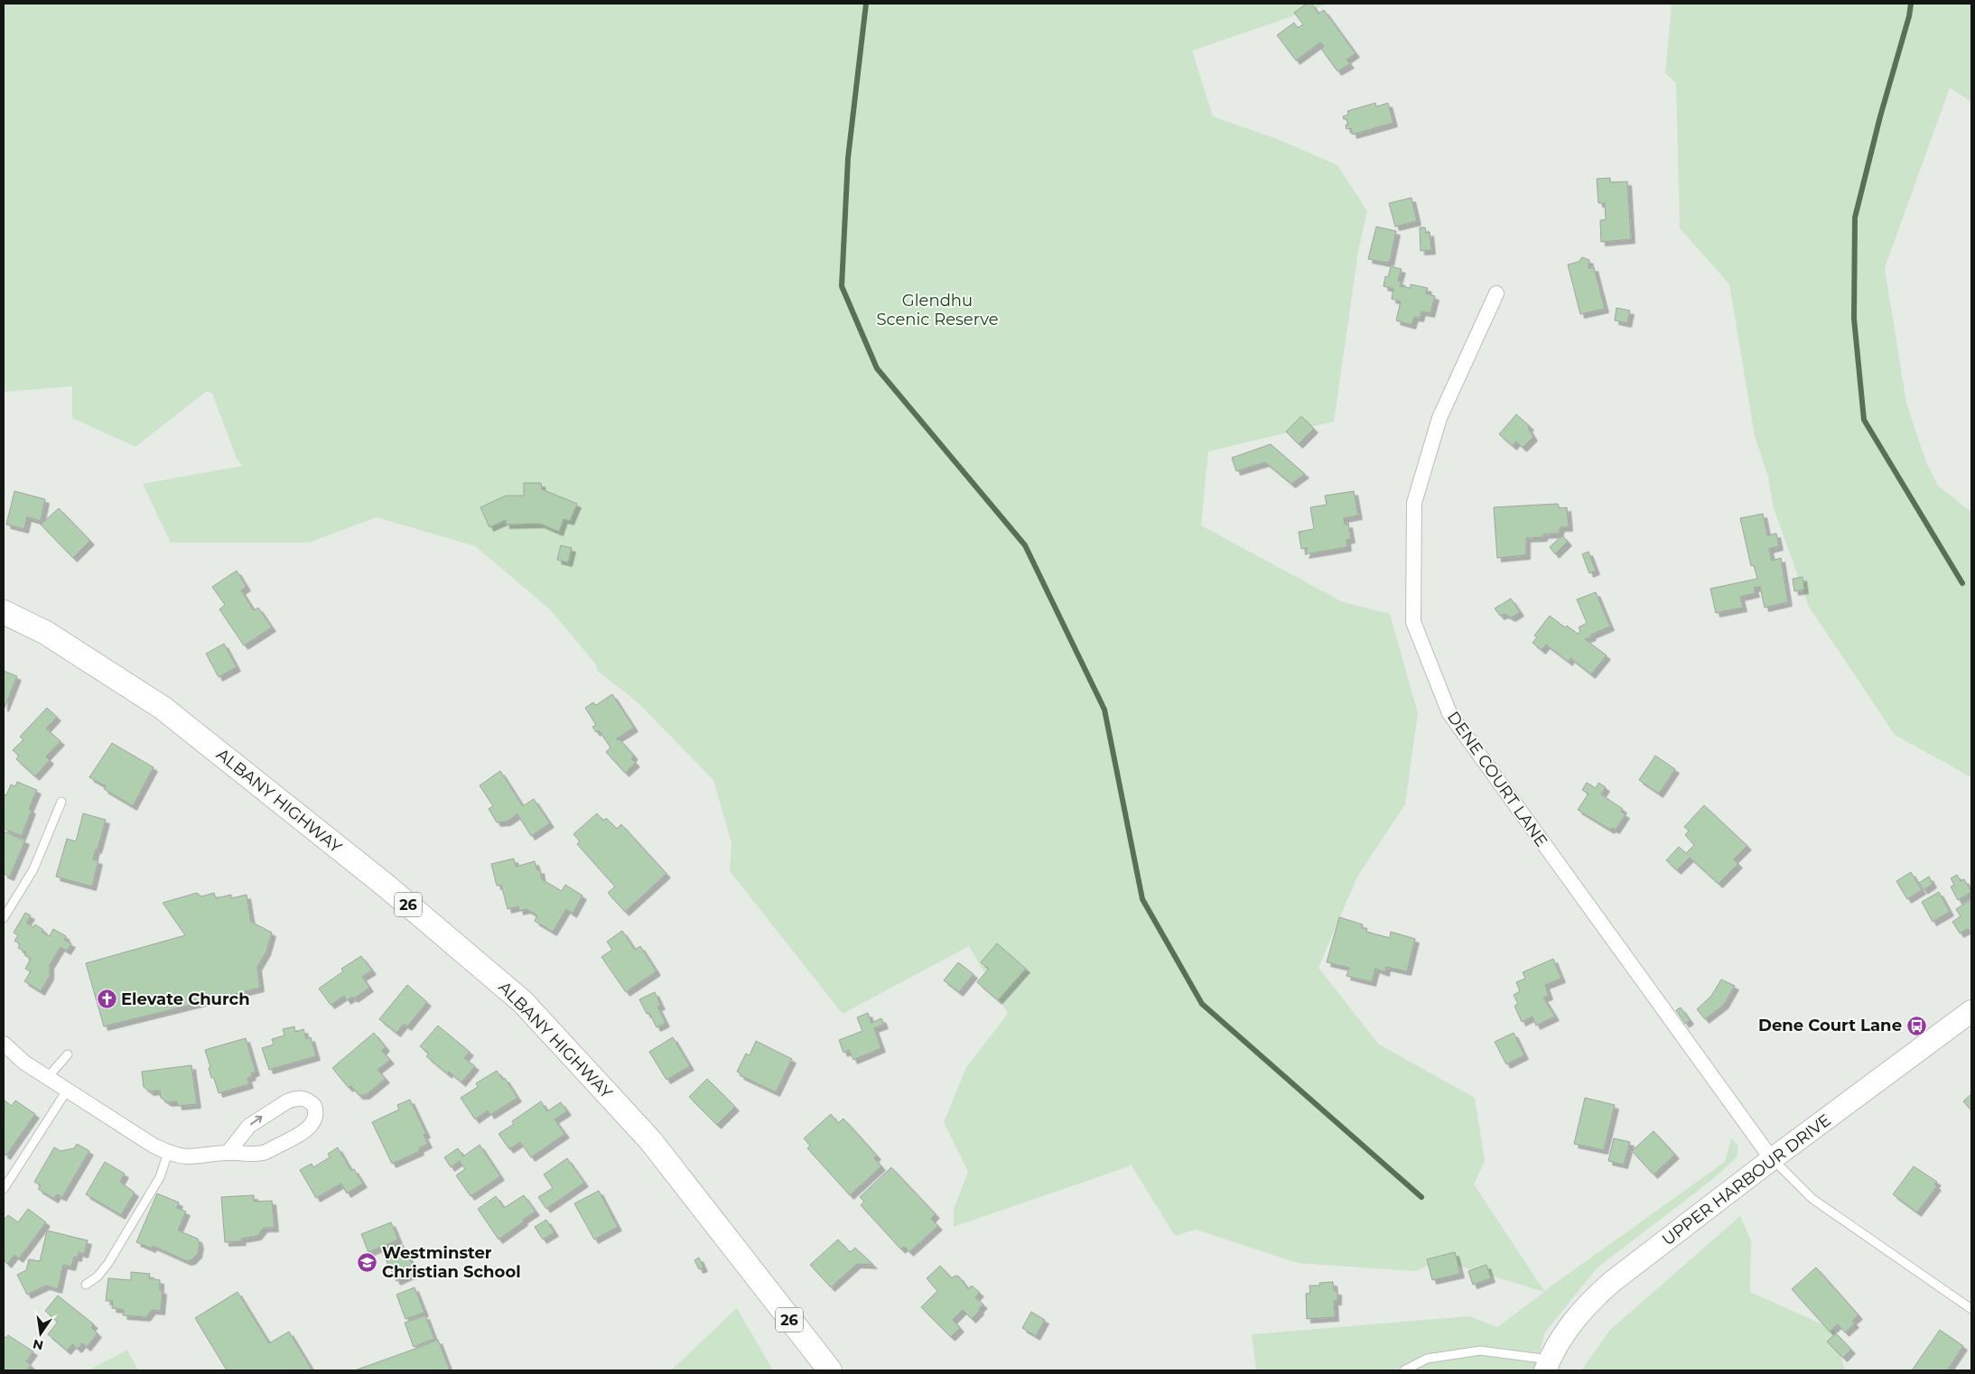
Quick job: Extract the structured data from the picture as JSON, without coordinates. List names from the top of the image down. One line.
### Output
{"streets":{"main road":["ALBANY HIGHWAY","26","UPPER HARBOUR DRIVE"],"street":["DENE COURT LANE"]},"crossings":[["DENE COURT LANE","UPPER HARBOUR DRIVE"]],"parks":["Glendhu Scenic Reserve"],"places":{"church":["Elevate Church"],"bus stop":["Dene Court Lane"],"school or university":["Westminster Christian School"]},"north":"bottom"}
